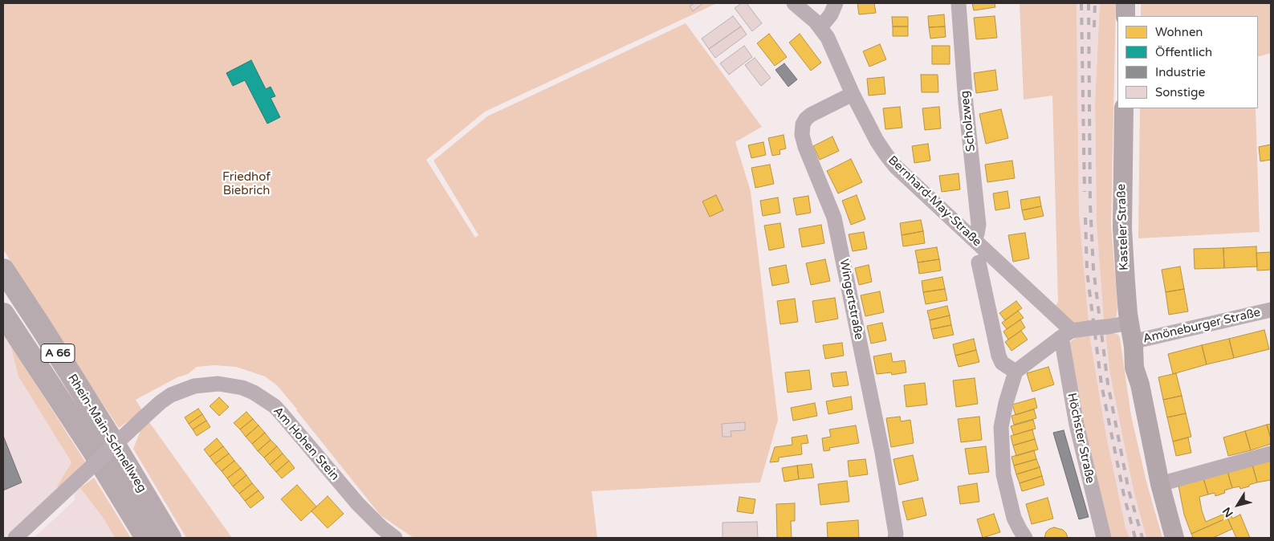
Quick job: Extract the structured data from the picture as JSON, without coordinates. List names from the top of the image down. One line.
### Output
{"streets":{"highway":["A 66","Rhein-Main-Schnellweg"],"main road":["Kasteler Straße"],"street":["Scholzweg","Bernhard-May-Straße","Wingertstraße","Amöneburger Straße","Höchster Straße","Am Hohen Stein"]},"crossings":[["Scholzweg","Bernhard-May-Straße"],["Bernhard-May-Straße","Wingertstraße"],["Bernhard-May-Straße","Höchster Straße"],["Kasteler Straße","Amöneburger Straße"]],"parks":["Friedhof Biebrich"],"legend":["Wohnen","Öffentlich","Industrie","Sonstige"],"north":"bottom left"}
